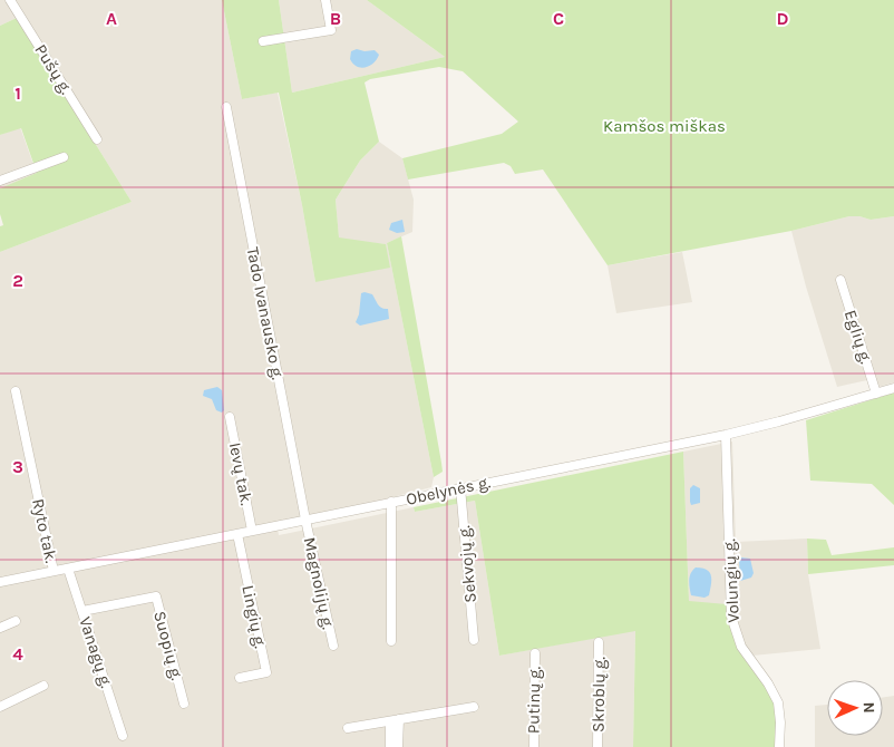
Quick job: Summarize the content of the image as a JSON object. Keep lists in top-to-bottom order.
{
  "streets": {
    "street": [
      "Pušų g.",
      "Tado Ivanausko g.",
      "Eglių g.",
      "Ievų tak.",
      "Obelynės g.",
      "Ryto tak.",
      "Sekvojų g.",
      "Volungių g.",
      "Magnolijų g.",
      "Lingių g.",
      "Suopių g.",
      "Vanagų g.",
      "Skroblų g.",
      "Putinų g."
    ]
  },
  "crossings": [
    ["Tado Ivanausko g.", "Obelynės g."],
    ["Tado Ivanausko g.", "Magnolijų g."],
    ["Eglių g.", "Obelynės g."],
    ["Ievų tak.", "Obelynės g."],
    ["Obelynės g.", "Ryto tak."],
    ["Obelynės g.", "Sekvojų g."],
    ["Obelynės g.", "Volungių g."],
    ["Obelynės g.", "Magnolijų g."],
    ["Obelynės g.", "Lingių g."],
    ["Obelynės g.", "Vanagų g."],
    ["Suopių g.", "Vanagų g."]
  ],
  "parks": ["Kamšos miškas"],
  "north": "right",
  "grid": {
    "columns": [
      "A",
      "B",
      "C",
      "D"
    ],
    "rows": [
      "1",
      "2",
      "3",
      "4"
    ]
  }
}
